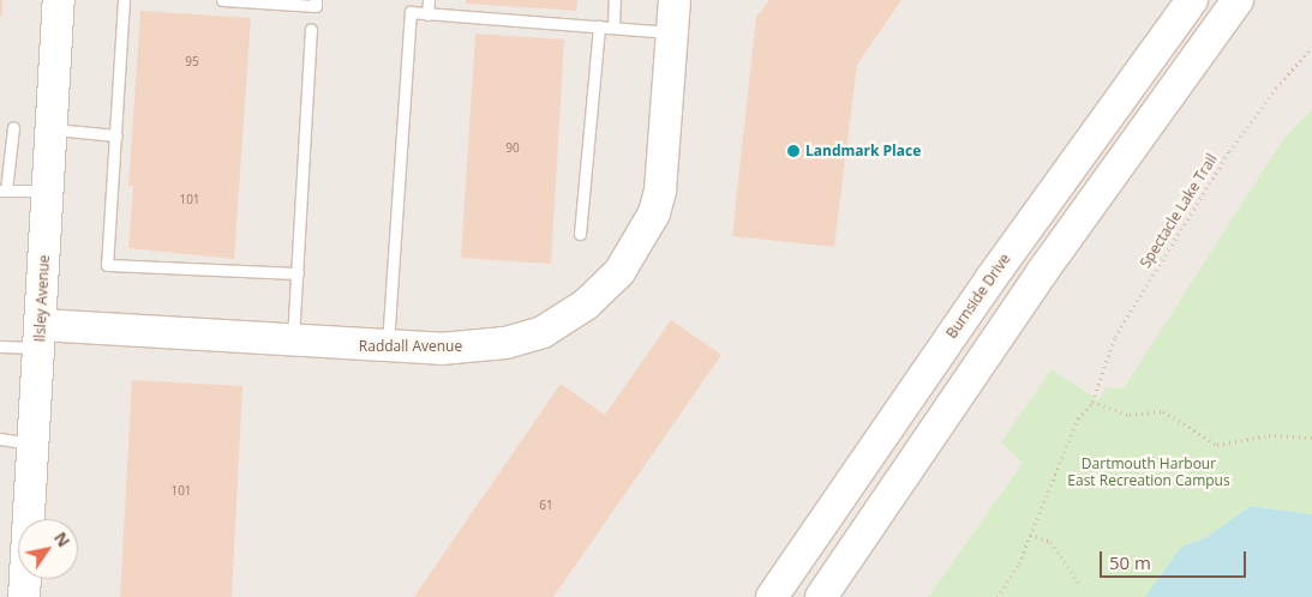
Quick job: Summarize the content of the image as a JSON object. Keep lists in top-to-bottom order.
{
  "streets": {
    "street": ["Burnside Drive", "Ilsley Avenue", "Raddall Avenue"],
    "path": ["Spectacle Lake Trail"]
  },
  "crossings": [
    ["Ilsley Avenue", "Raddall Avenue"]
  ],
  "parks": ["Dartmouth Harbour East Recreation Campus"],
  "places": ["Landmark Place"],
  "house_numbers": [
    "95",
    "90",
    "101",
    "101",
    "61"
  ],
  "scale_bar": "50 m",
  "north": "top right"
}
